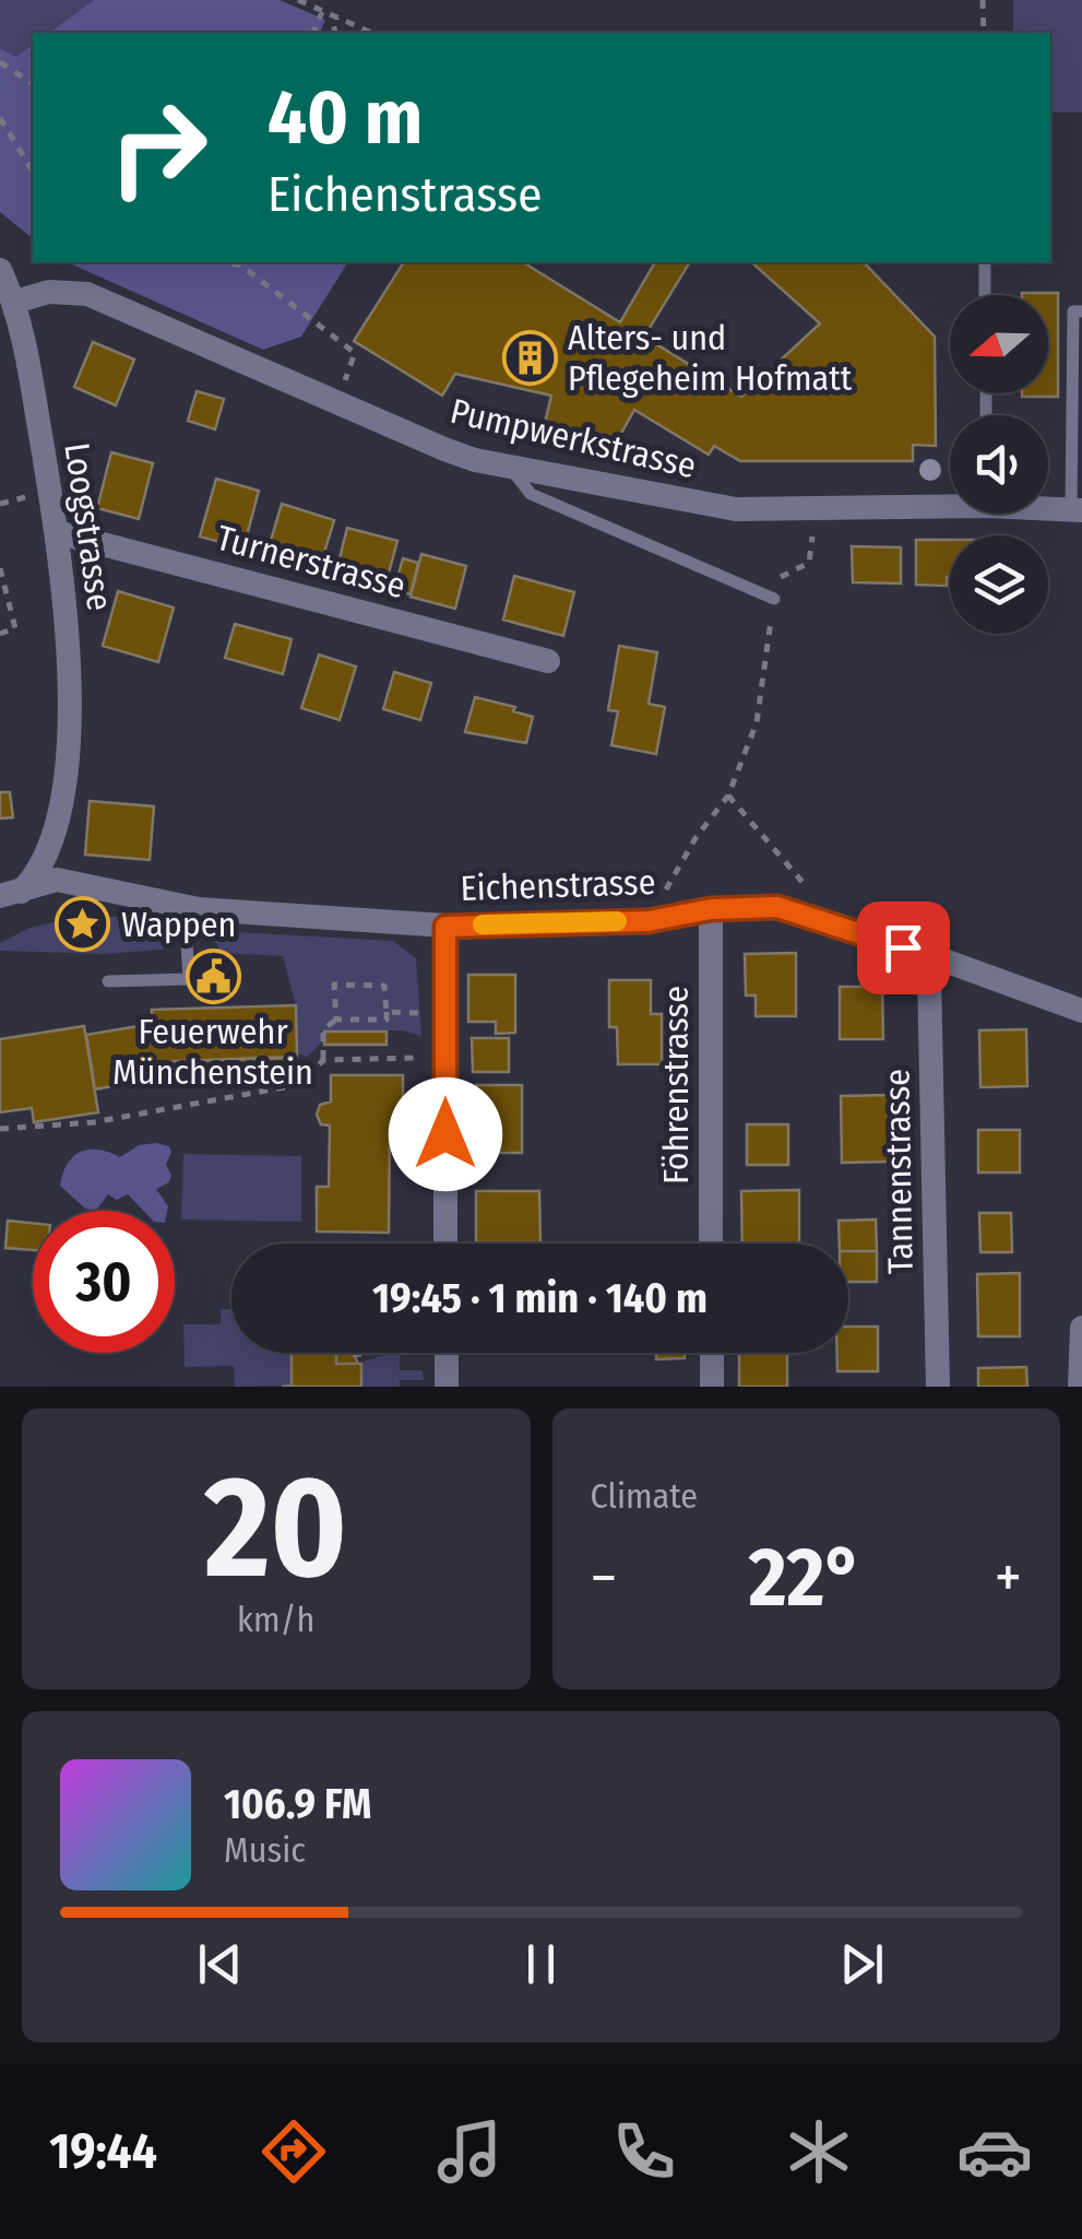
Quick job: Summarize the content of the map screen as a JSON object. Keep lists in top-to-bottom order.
{
  "streets": {
    "street": [
      "Pumpwerkstrasse",
      "Loogstrasse",
      "Turnerstrasse",
      "Eichenstrasse",
      "Föhrenstrasse",
      "Tannenstrasse"
    ]
  },
  "crossings": [
    ["Pumpwerkstrasse", "Loogstrasse"],
    ["Loogstrasse", "Turnerstrasse"],
    ["Loogstrasse", "Eichenstrasse"],
    ["Eichenstrasse", "Föhrenstrasse"],
    ["Eichenstrasse", "Tannenstrasse"]
  ],
  "places": {
    "building": ["Alters- und Pflegeheim Hofmatt"],
    "place": ["Wappen"],
    "public building": ["Feuerwehr Münchenstein"]
  },
  "north": "left",
  "page": {
    "turn": ["40 m", "Eichenstrasse"],
    "limit": "30",
    "trip": "19:45 · 1 min · 140 m",
    "tile": [
      ["20", "km/h"],
      "Climate"
    ],
    "heat": ["−", "22°", "+"],
    "song": ["106.9 FM", "Music"],
    "tabs": "19:44"
  }
}
